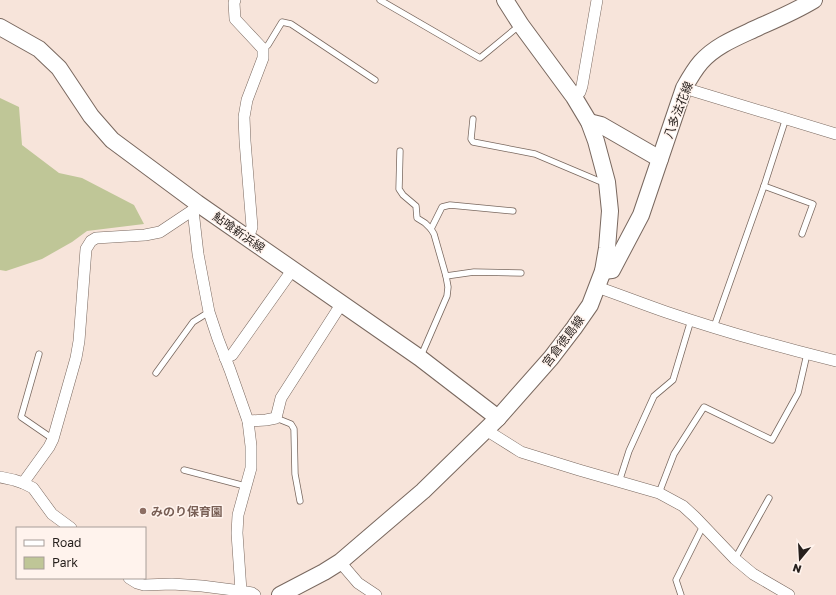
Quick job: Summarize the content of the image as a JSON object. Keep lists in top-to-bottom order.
{
  "streets": {
    "main road": ["八多法花線", "鮎喰新浜線", "宮倉徳島線"]
  },
  "crossings": [
    ["八多法花線", "宮倉徳島線"],
    ["鮎喰新浜線", "宮倉徳島線"]
  ],
  "places": ["みのり保育園"],
  "legend": ["Road", "Park"],
  "north": "bottom"
}
